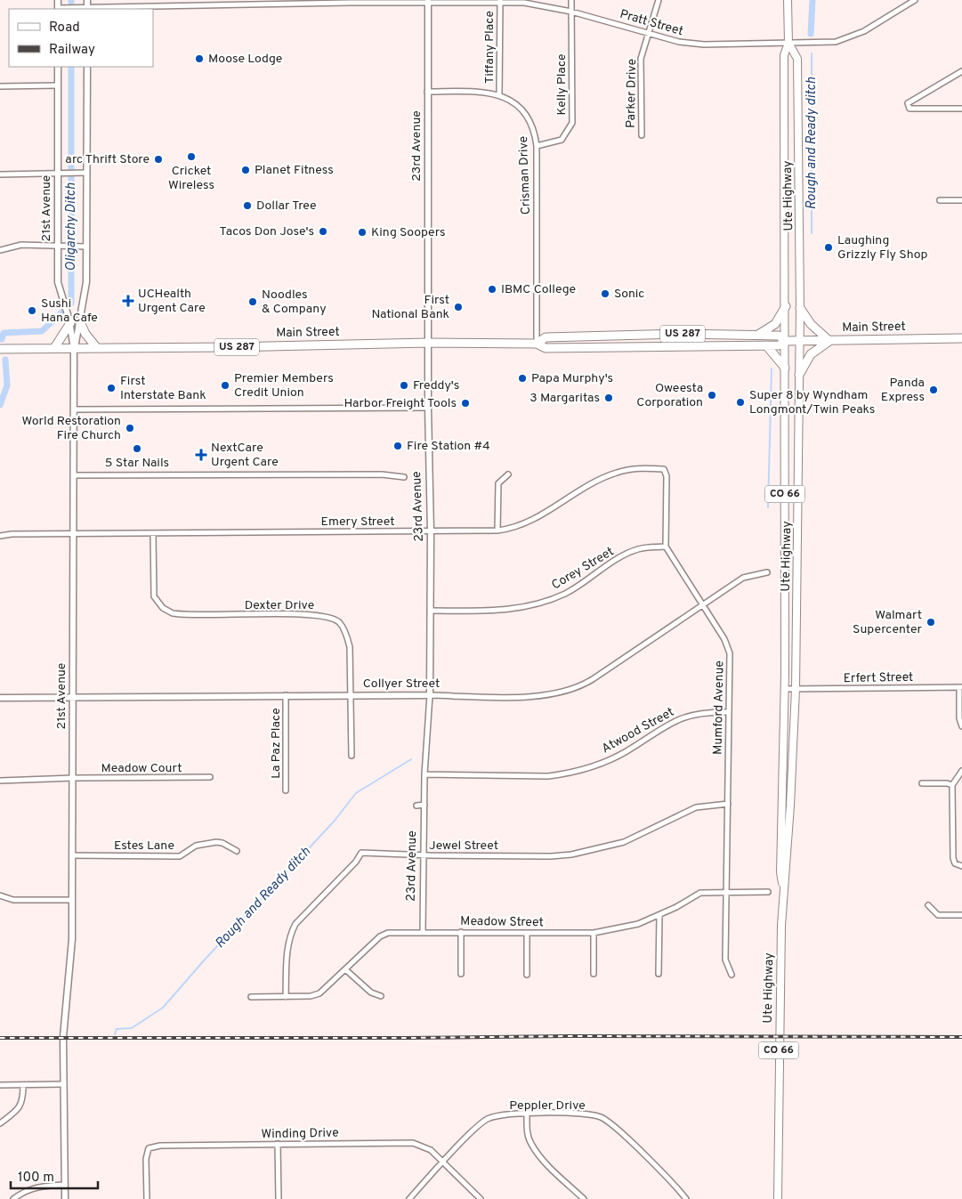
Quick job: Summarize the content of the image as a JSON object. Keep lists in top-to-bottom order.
{
  "streets": {
    "highway": ["Main Street", "US 287"],
    "main road": ["Ute Highway", "CO 66"],
    "street": [
      "Pratt Street",
      "Tiffany Place",
      "Kelly Place",
      "Parker Drive",
      "23rd Avenue",
      "Crisman Drive",
      "21st Avenue",
      "Emery Street",
      "Corey Street",
      "Dexter Drive",
      "Erfert Street",
      "Collyer Street",
      "Mumford Avenue",
      "Atwood Street",
      "La Paz Place",
      "Meadow Court",
      "Estes Lane",
      "Jewel Street",
      "Meadow Street",
      "Peppler Drive",
      "Winding Drive"
    ]
  },
  "crossings": [
    ["Pratt Street", "Tiffany Place"],
    ["Pratt Street", "Kelly Place"],
    ["Pratt Street", "Parker Drive"],
    ["Pratt Street", "23rd Avenue"],
    ["Pratt Street", "Ute Highway"],
    ["Tiffany Place", "Crisman Drive"],
    ["Kelly Place", "Crisman Drive"],
    ["23rd Avenue", "Crisman Drive"],
    ["23rd Avenue", "Main Street"],
    ["23rd Avenue", "Emery Street"],
    ["23rd Avenue", "Corey Street"],
    ["23rd Avenue", "Collyer Street"],
    ["23rd Avenue", "Atwood Street"],
    ["23rd Avenue", "Jewel Street"],
    ["23rd Avenue", "Meadow Street"],
    ["Crisman Drive", "Main Street"],
    ["Ute Highway", "Main Street"],
    ["Ute Highway", "Erfert Street"],
    ["21st Avenue", "Main Street"],
    ["21st Avenue", "Emery Street"],
    ["21st Avenue", "Collyer Street"],
    ["21st Avenue", "Meadow Court"],
    ["21st Avenue", "Estes Lane"],
    ["Emery Street", "Corey Street"],
    ["Emery Street", "Dexter Drive"],
    ["Emery Street", "Mumford Avenue"],
    ["Corey Street", "Mumford Avenue"],
    ["Dexter Drive", "Collyer Street"],
    ["Collyer Street", "Mumford Avenue"],
    ["Collyer Street", "La Paz Place"],
    ["Mumford Avenue", "Atwood Street"],
    ["Mumford Avenue", "Jewel Street"],
    ["Mumford Avenue", "Meadow Street"],
    ["Jewel Street", "Meadow Street"],
    ["Peppler Drive", "Winding Drive"]
  ],
  "water": ["Rough and Ready ditch", "Oligarchy Ditch"],
  "places": {
    "other": [
      "Moose Lodge",
      "Cricket Wireless",
      "arc Thrift Store",
      "Planet Fitness",
      "Dollar Tree",
      "Tacos Don Jose's",
      "King Soopers",
      "Laughing Grizzly Fly Shop",
      "IBMC College",
      "Sonic",
      "Noodles & Company",
      "First National Bank",
      "Sushi Hana Cafe",
      "Papa Murphy's",
      "Premier Members Credit Union",
      "Freddy's",
      "First Interstate Bank",
      "Panda Express",
      "Oweesta Corporation",
      "3 Margaritas",
      "Super 8 by Wyndham Longmont/Twin Peaks",
      "Harbor Freight Tools",
      "World Restoration Fire Church",
      "Fire Station #4",
      "5 Star Nails",
      "Walmart Supercenter"
    ],
    "health": ["UCHealth Urgent Care", "NextCare Urgent Care"]
  },
  "legend": ["Road", "Railway"],
  "scale_bar": "100 m"
}
